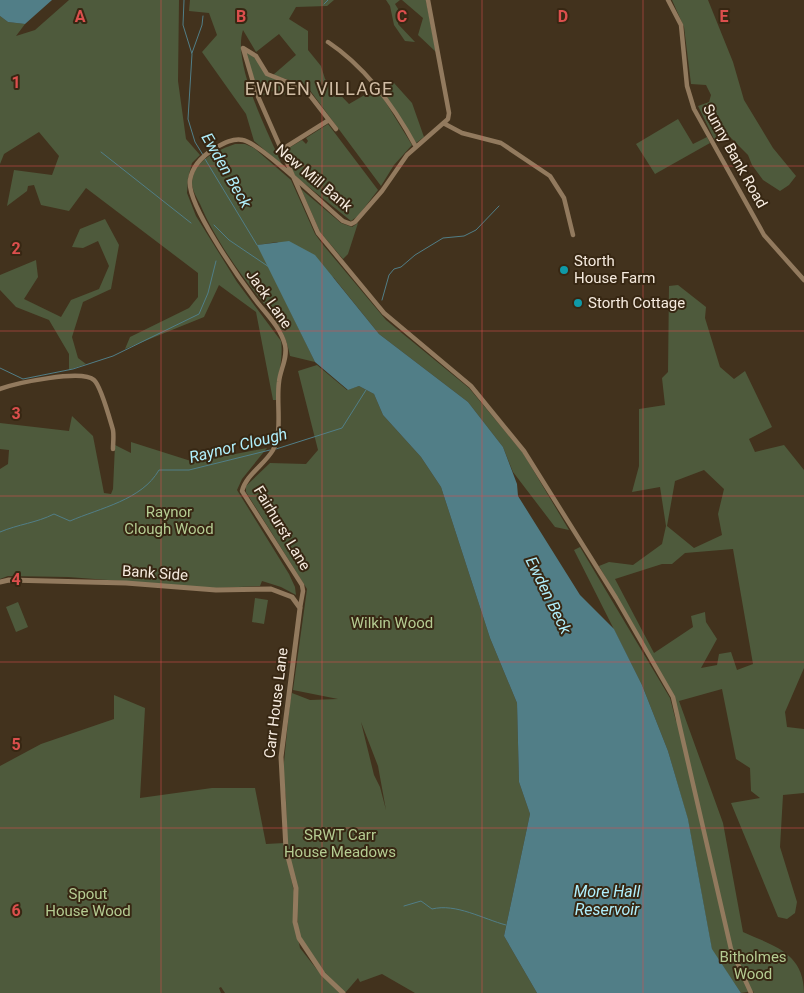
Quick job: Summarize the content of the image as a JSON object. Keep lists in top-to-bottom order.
{
  "streets": {
    "street": [
      "Sunny Bank Road",
      "New Mill Bank",
      "Jack Lane",
      "Fairhurst Lane",
      "Bank Side",
      "Carr House Lane"
    ]
  },
  "crossings": [
    ["New Mill Bank", "Jack Lane"],
    ["Jack Lane", "Fairhurst Lane"],
    ["Fairhurst Lane", "Bank Side"],
    ["Fairhurst Lane", "Carr House Lane"],
    ["Bank Side", "Carr House Lane"]
  ],
  "districts": ["EWDEN VILLAGE"],
  "water": ["Ewden Beck", "Raynor Clough", "More Hall Reservoir"],
  "parks": [
    "Raynor Clough Wood",
    "Wilkin Wood",
    "SRWT Carr House Meadows",
    "Spout House Wood",
    "Bitholmes Wood"
  ],
  "places": ["Storth House Farm", "Storth Cottage"],
  "grid": {
    "columns": [
      "A",
      "B",
      "C",
      "D",
      "E"
    ],
    "rows": [
      "1",
      "2",
      "3",
      "4",
      "5",
      "6"
    ]
  }
}
